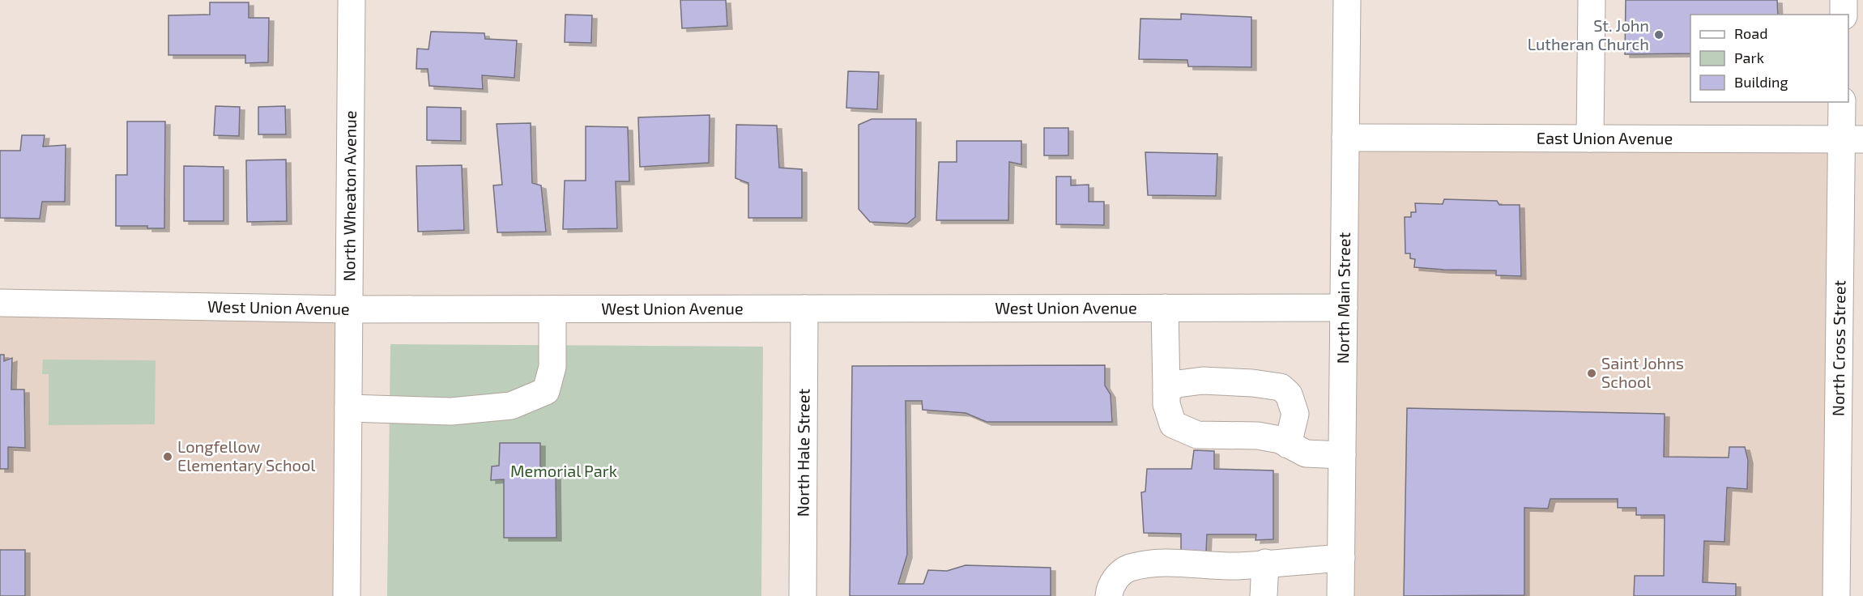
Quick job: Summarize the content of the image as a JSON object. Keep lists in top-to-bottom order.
{
  "streets": {
    "street": [
      "East Union Avenue",
      "North Wheaton Avenue",
      "North Main Street",
      "West Union Avenue",
      "North Cross Street",
      "North Hale Street"
    ]
  },
  "crossings": [
    ["East Union Avenue", "North Main Street"],
    ["East Union Avenue", "North Cross Street"],
    ["North Wheaton Avenue", "West Union Avenue"],
    ["North Main Street", "West Union Avenue"],
    ["West Union Avenue", "North Hale Street"]
  ],
  "parks": ["Memorial Park"],
  "places": ["St. John Lutheran Church", "Saint Johns School", "Longfellow Elementary School"],
  "legend": ["Road", "Park", "Building"]
}
